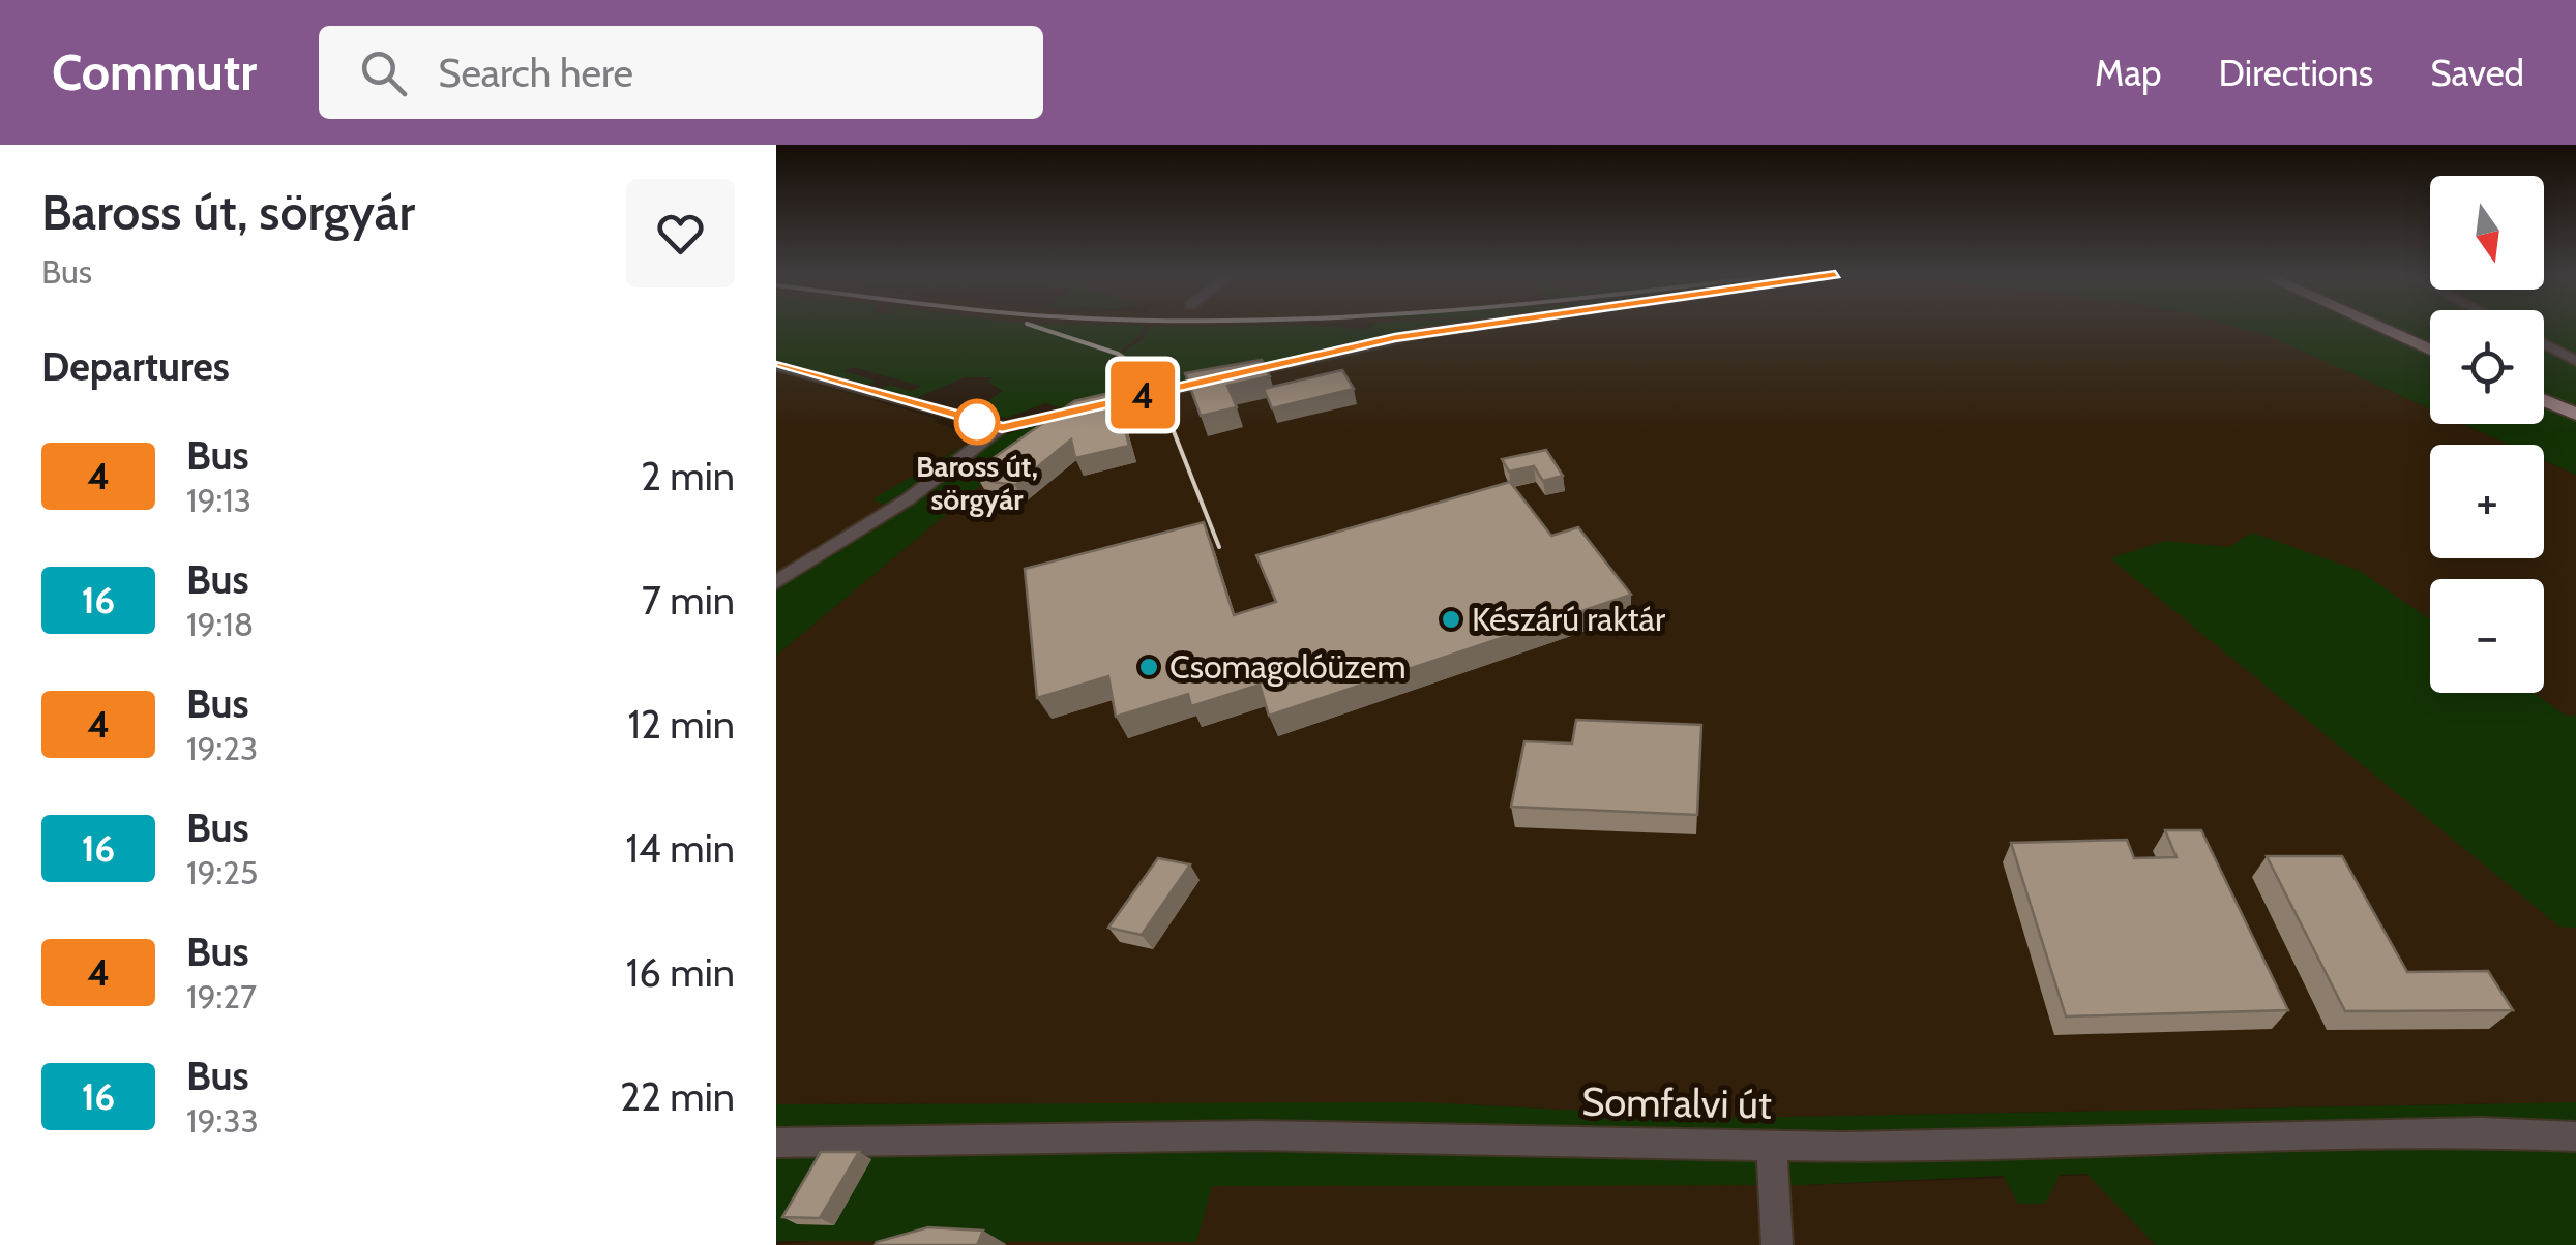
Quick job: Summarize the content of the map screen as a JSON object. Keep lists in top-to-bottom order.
{
  "streets": {
    "street": ["Somfalvi út"]
  },
  "places": ["Baross út, sörgyár", "Készárú raktár", "Csomagolóüzem"],
  "lines": ["bus line 4"],
  "north": "bottom",
  "page": {
    "header": "Commutr",
    "search": "Search here",
    "nav": ["Map", "Directions", "Saved"],
    "heading": [
      ["Baross út, sörgyár", "Bus"],
      "Departures"
    ],
    "on_map": "4",
    "map_buttons": ["+", "−"],
    "list": [
      {
        "mark": "4",
        "name": "Bus",
        "note": "19:13",
        "value": "2 min"
      },
      {
        "mark": "16",
        "name": "Bus",
        "note": "19:18",
        "value": "7 min"
      },
      {
        "mark": "4",
        "name": "Bus",
        "note": "19:23",
        "value": "12 min"
      },
      {
        "mark": "16",
        "name": "Bus",
        "note": "19:25",
        "value": "14 min"
      },
      {
        "mark": "4",
        "name": "Bus",
        "note": "19:27",
        "value": "16 min"
      },
      {
        "mark": "16",
        "name": "Bus",
        "note": "19:33",
        "value": "22 min"
      }
    ]
  }
}
